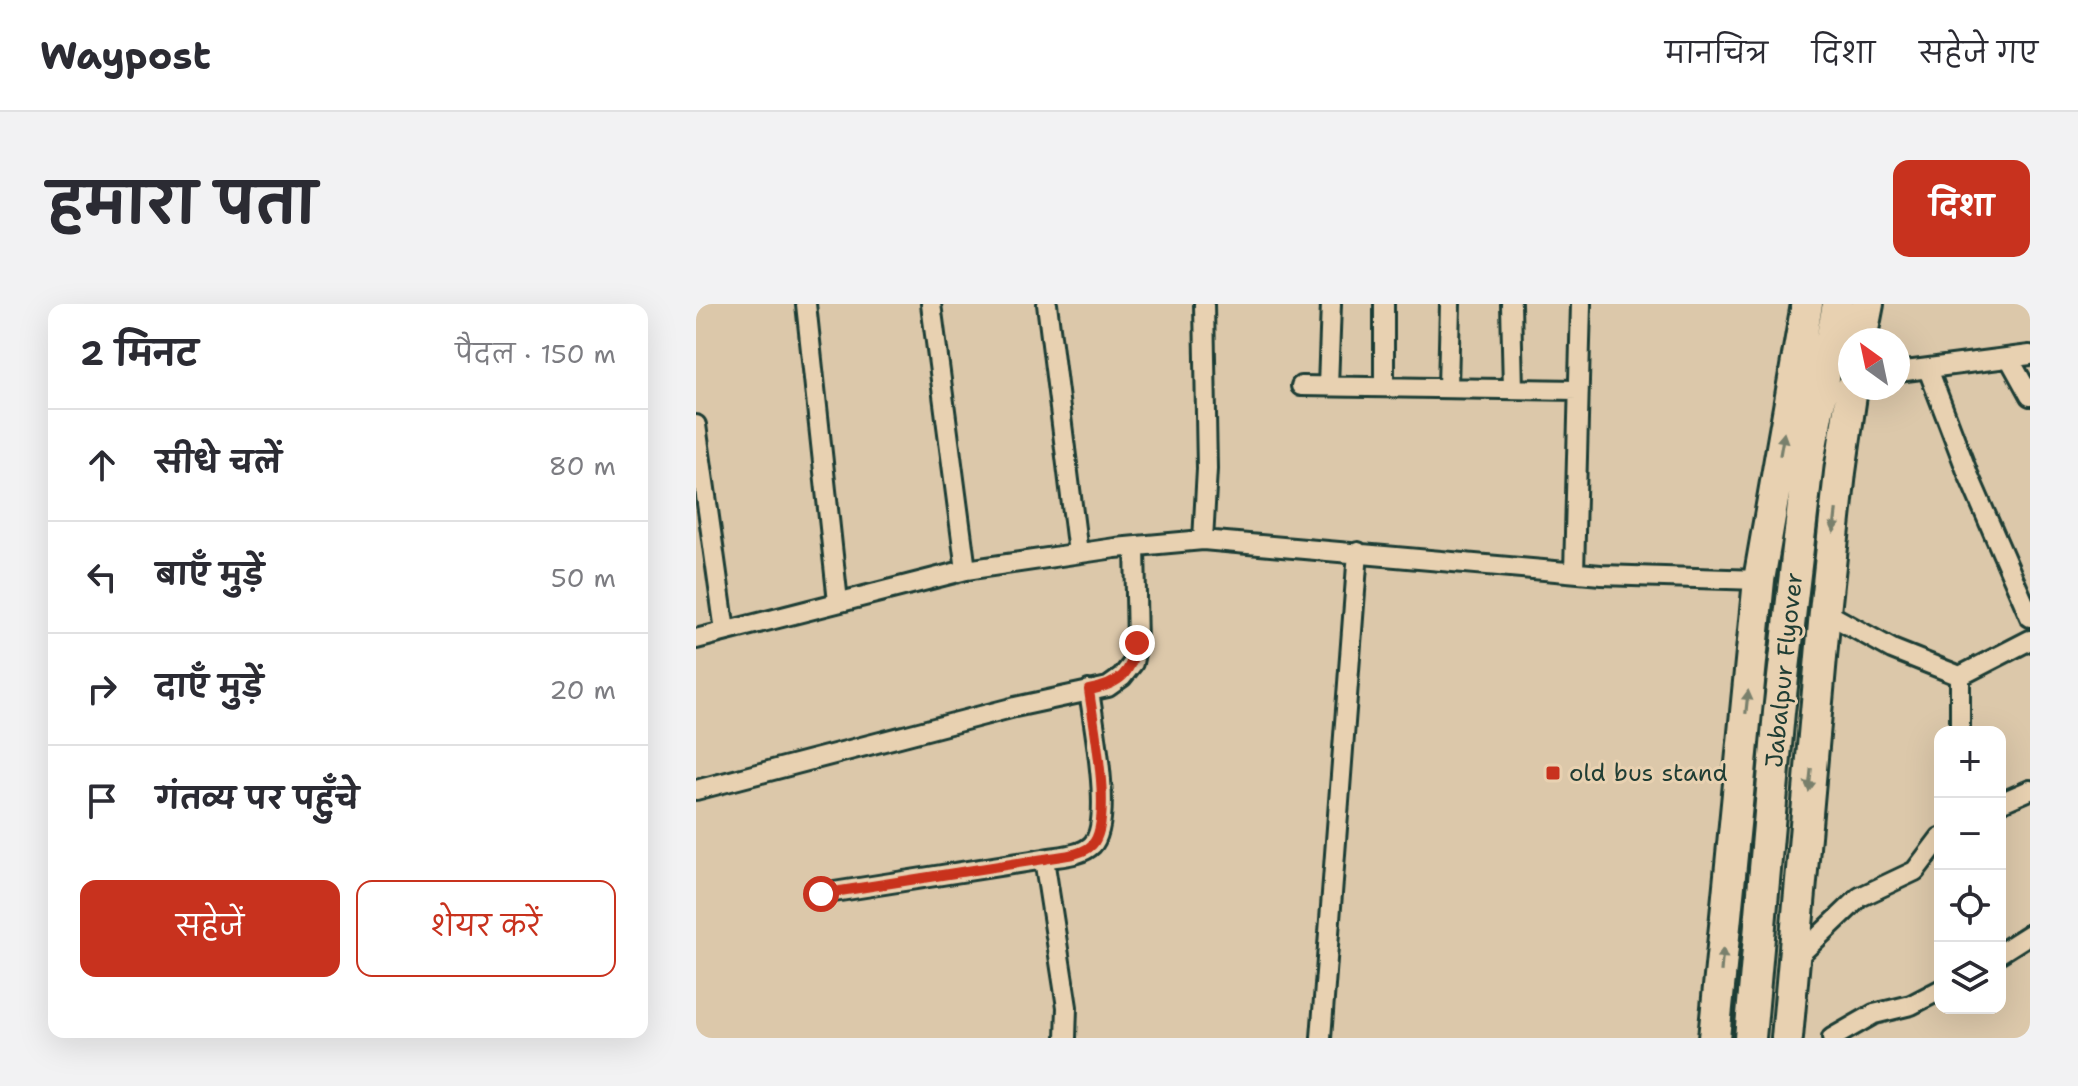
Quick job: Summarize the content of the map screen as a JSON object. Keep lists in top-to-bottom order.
{
  "streets": {
    "main road": ["Jabalpur Flyover"]
  },
  "places": {
    "transit": ["old bus stand"]
  },
  "north": "top left",
  "page": {
    "header": "Waypost",
    "nav": ["मानचित्र", "दिशा", "सहेजे गए"],
    "title": "हमारा पता",
    "buttons": [
      "दिशा",
      ["सहेजें", "शेयर करें"]
    ],
    "heading": ["2 मिनट", "पैदल · 150 m"],
    "list": [
      ["सीधे चलें", "80 m"],
      ["बाएँ मुड़ें", "50 m"],
      ["दाएँ मुड़ें", "20 m"],
      "गंतव्य पर पहुँचे"
    ],
    "map_buttons": ["+", "−"]
  }
}
